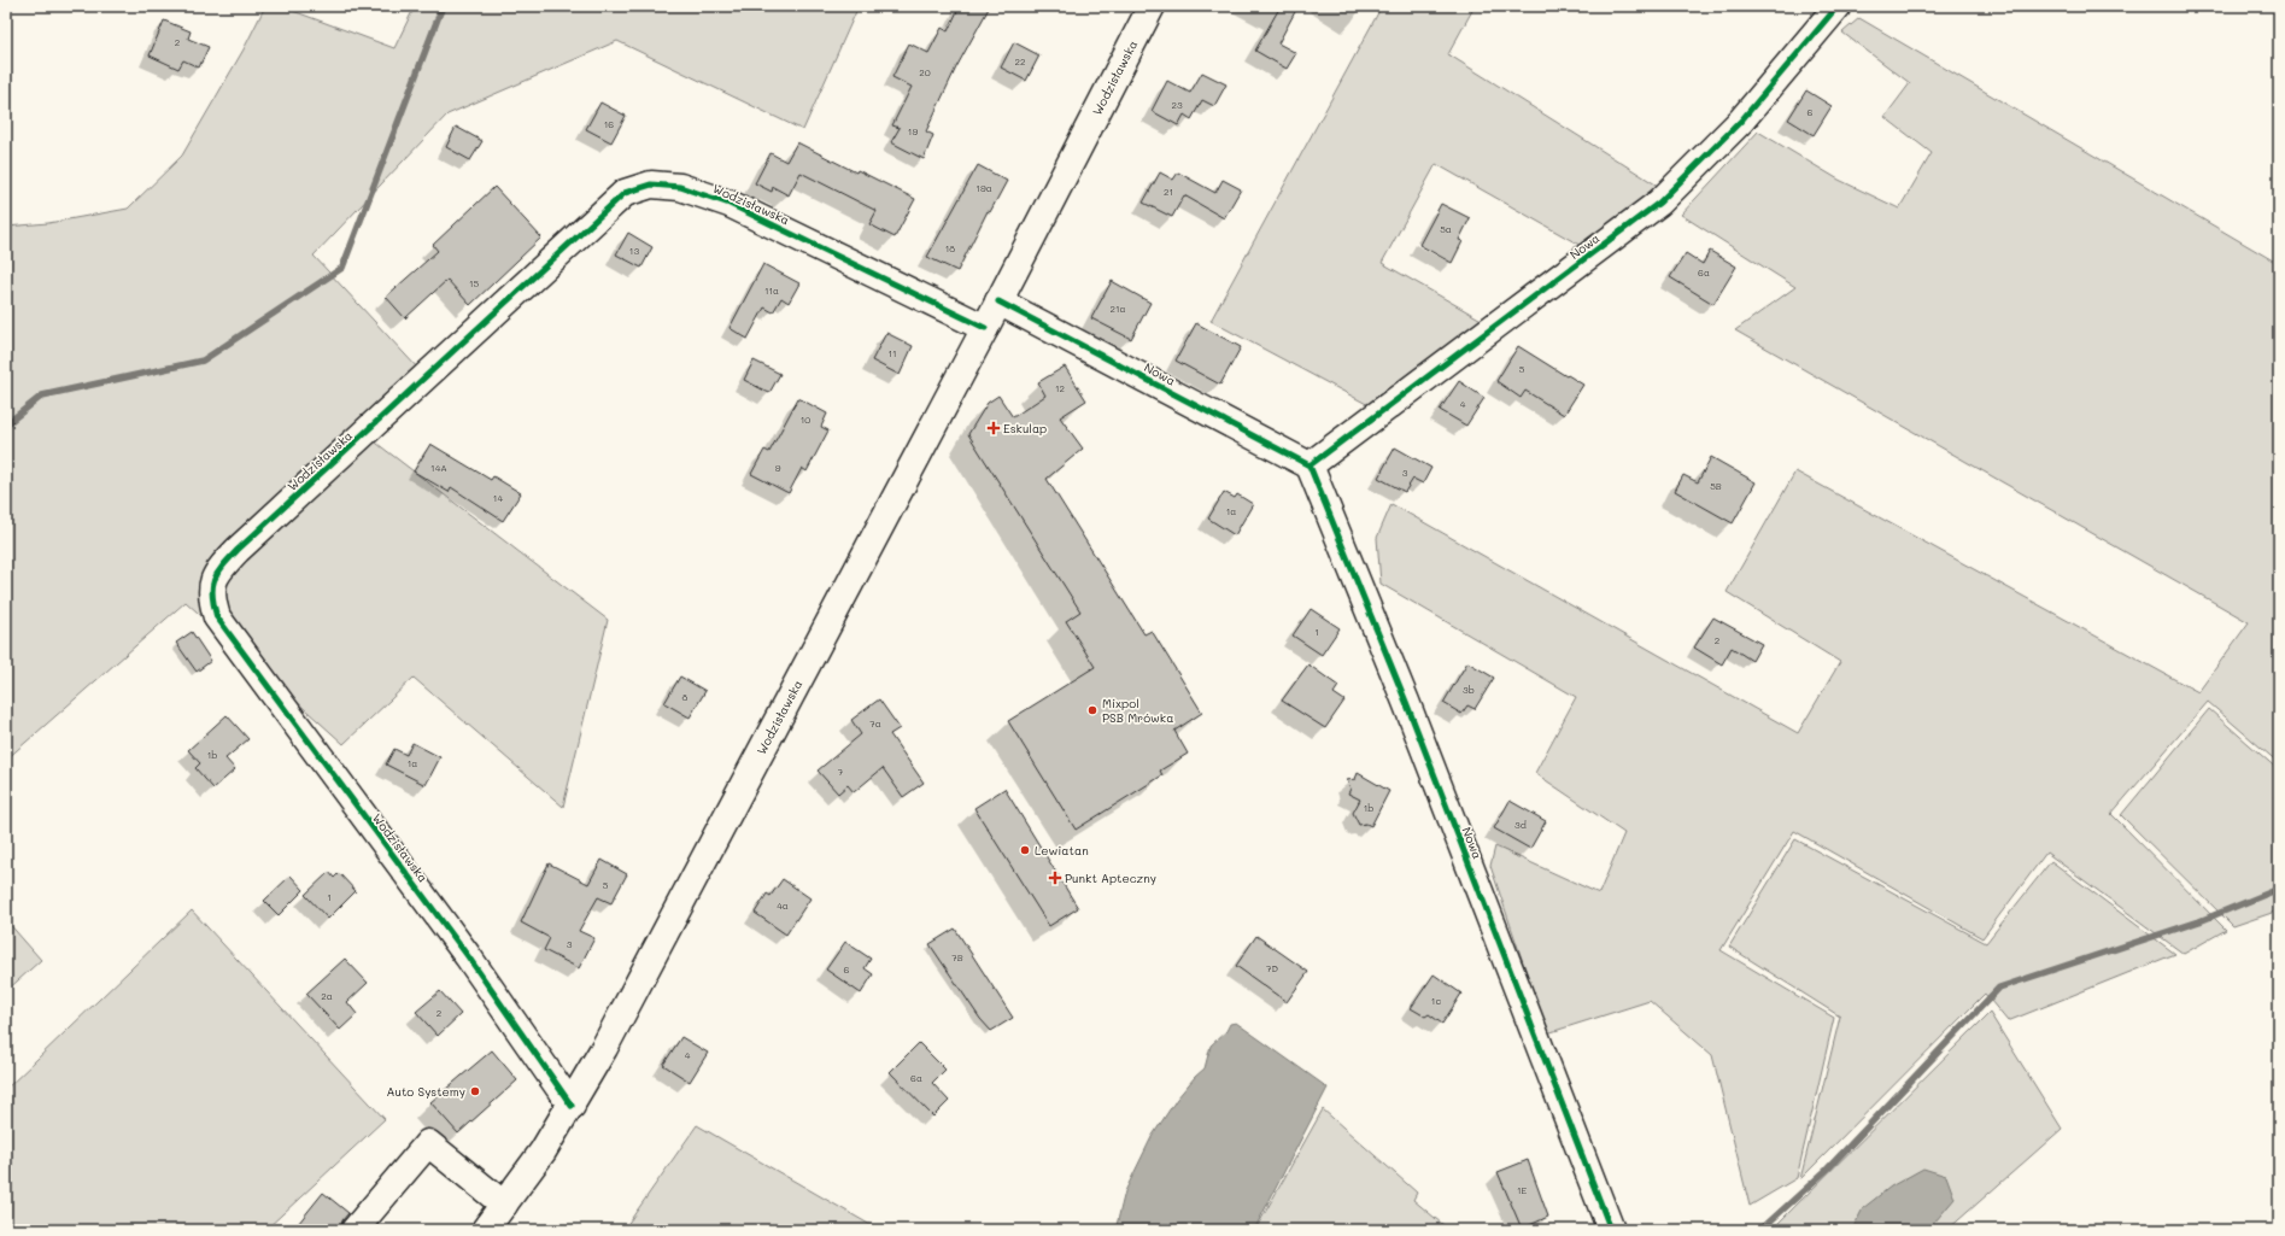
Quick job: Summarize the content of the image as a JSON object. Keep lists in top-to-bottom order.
{
  "streets": {
    "street": ["Wodzisławska", "Nowa"]
  },
  "crossings": [
    ["Wodzisławska", "Nowa"]
  ],
  "places": {
    "health": ["Eskulap", "Punkt Apteczny"],
    "other": ["Mixpol PSB Mrówka", "Lewiatan", "Auto Systemy"]
  },
  "house_numbers": [
    "2",
    "22",
    "20",
    "23",
    "6",
    "16",
    "19",
    "19a",
    "21",
    "5a",
    "18",
    "13",
    "6a",
    "15",
    "11a",
    "21a",
    "11",
    "5",
    "12",
    "4",
    "10",
    "14A",
    "9",
    "3",
    "5B",
    "14",
    "1a",
    "1",
    "2",
    "3b",
    "8",
    "7a",
    "1b",
    "1a",
    "7",
    "1b",
    "3d",
    "5",
    "1",
    "4a",
    "3",
    "7B",
    "7D",
    "6",
    "2a",
    "1c",
    "2",
    "4",
    "6a",
    "1E"
  ]
}
